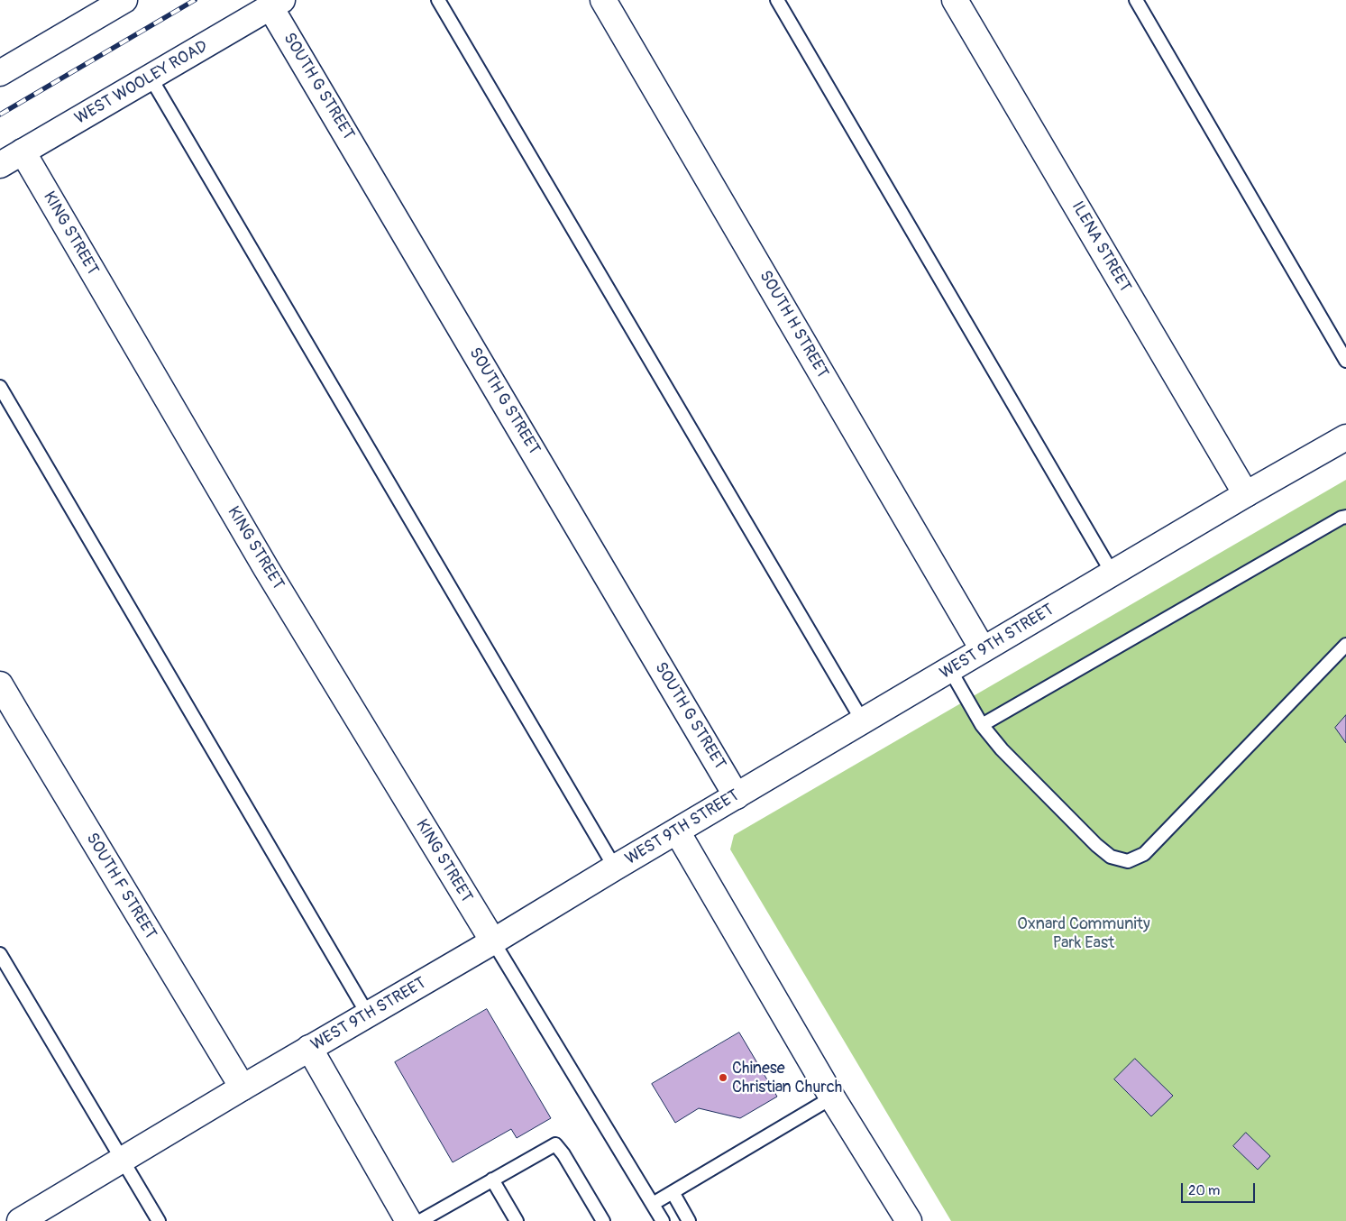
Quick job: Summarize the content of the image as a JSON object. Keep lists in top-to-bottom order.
{
  "streets": {
    "street": [
      "WEST WOOLEY ROAD",
      "SOUTH G STREET",
      "KING STREET",
      "ILENA STREET",
      "SOUTH H STREET",
      "WEST 9TH STREET",
      "SOUTH F STREET"
    ]
  },
  "crossings": [
    ["WEST WOOLEY ROAD", "SOUTH G STREET"],
    ["WEST WOOLEY ROAD", "KING STREET"],
    ["SOUTH G STREET", "WEST 9TH STREET"],
    ["KING STREET", "WEST 9TH STREET"],
    ["ILENA STREET", "WEST 9TH STREET"],
    ["SOUTH H STREET", "WEST 9TH STREET"],
    ["WEST 9TH STREET", "SOUTH F STREET"]
  ],
  "parks": ["Oxnard Community Park East"],
  "places": ["Chinese Christian Church"],
  "scale_bar": "20 m"
}
